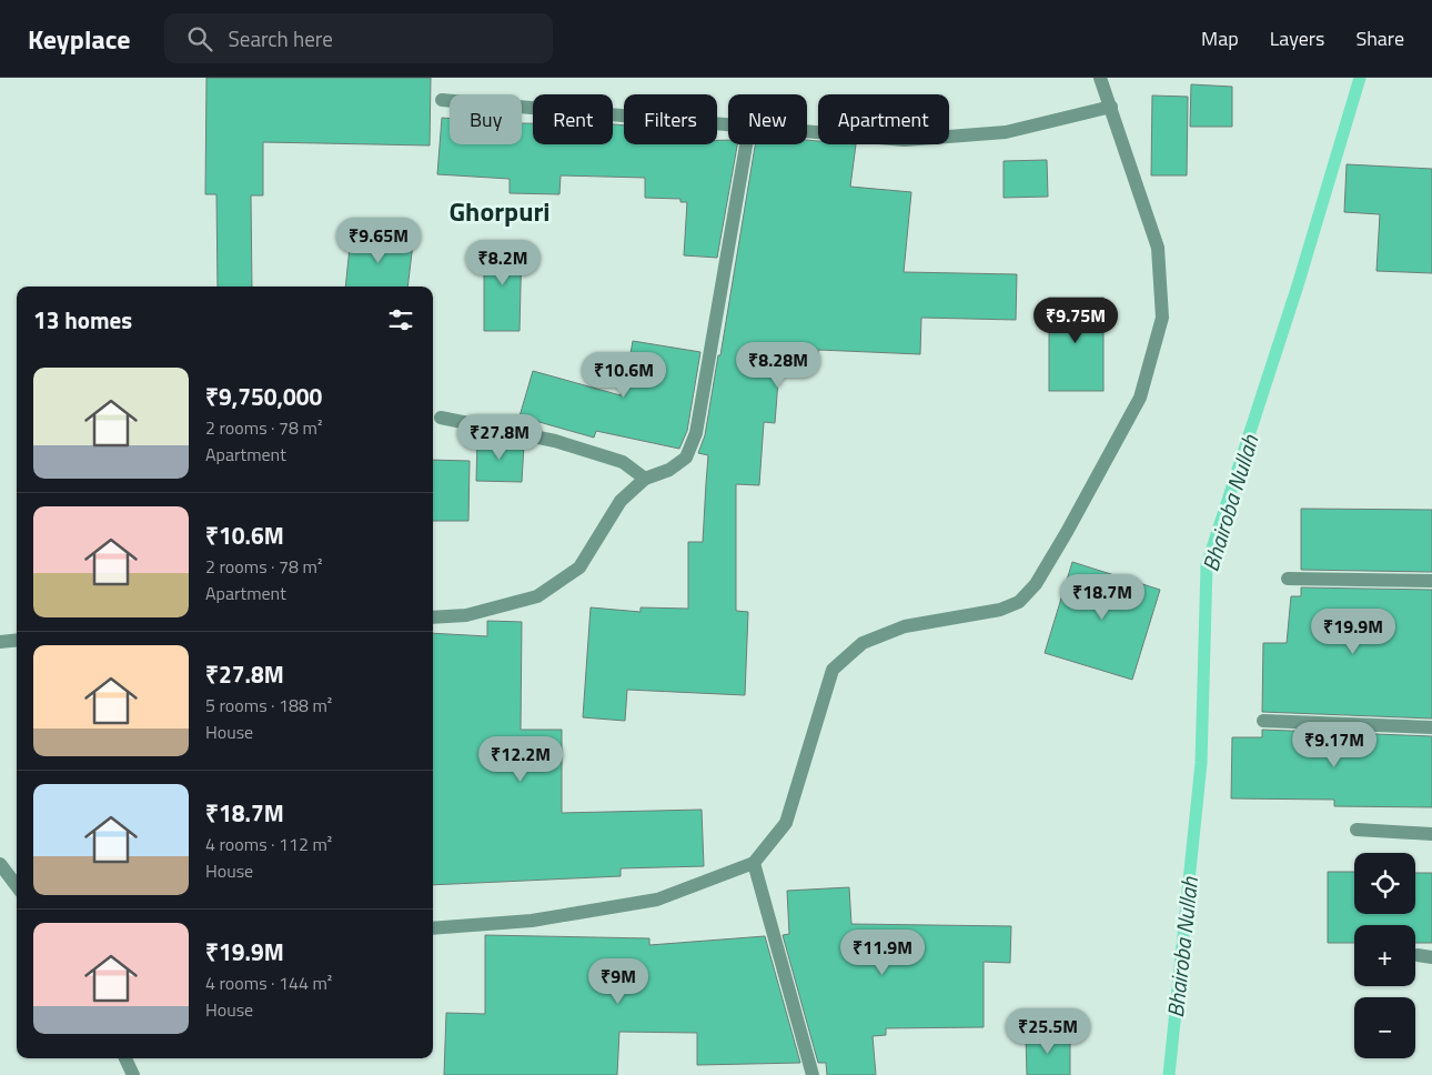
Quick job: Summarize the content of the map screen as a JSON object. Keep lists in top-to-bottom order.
{
  "districts": ["Ghorpuri"],
  "water": ["Bhairoba Nullah"],
  "page": {
    "header": "Keyplace",
    "search": "Search here",
    "nav": ["Map", "Layers", "Share"],
    "chip": [
      "Buy",
      "Rent",
      "Filters",
      "New",
      "Apartment"
    ],
    "price": [
      "₹9.65M",
      "₹8.2M",
      "₹9.75M",
      "₹8.28M",
      "₹10.6M",
      "₹27.8M",
      "₹18.7M",
      "₹19.9M",
      "₹9.17M",
      "₹12.2M",
      "₹11.9M",
      "₹9M",
      "₹25.5M"
    ],
    "heading": "13 homes",
    "list": [
      {
        "name": "₹9,750,000",
        "note": "2 rooms · 78 m² · Apartment"
      },
      {
        "name": "₹10.6M",
        "note": "2 rooms · 78 m² · Apartment"
      },
      {
        "name": "₹27.8M",
        "note": "5 rooms · 188 m² · House"
      },
      {
        "name": "₹18.7M",
        "note": "4 rooms · 112 m² · House"
      },
      {
        "name": "₹19.9M",
        "note": "4 rooms · 144 m² · House"
      }
    ],
    "map_buttons": ["+", "−"]
  }
}
